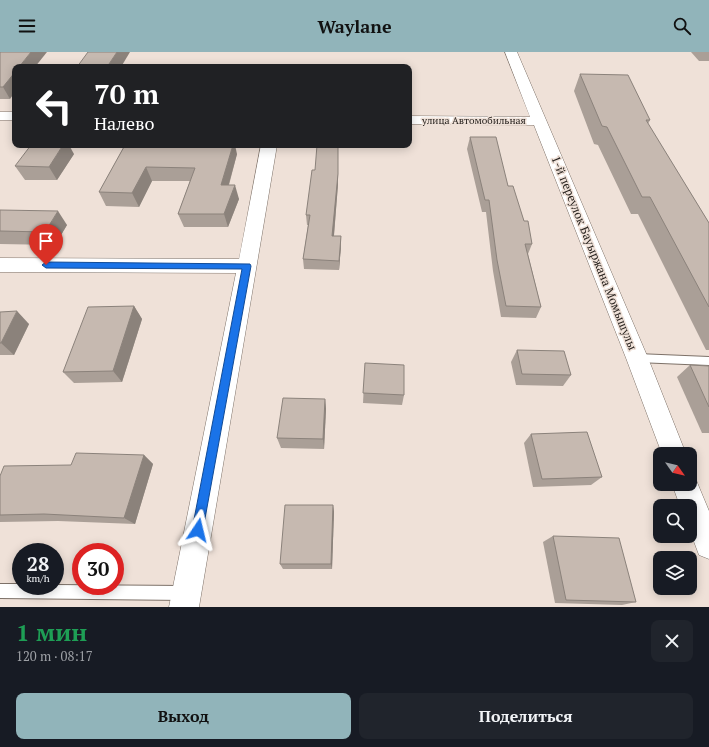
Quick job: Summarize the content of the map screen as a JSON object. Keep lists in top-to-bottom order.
{
  "streets": {
    "street": ["улица Автомобильная", "1-й переулок Бауыржана Момышулы"]
  },
  "crossings": [
    ["улица Автомобильная", "1-й переулок Бауыржана Момышулы"]
  ],
  "north": "bottom right",
  "page": {
    "header": "Waylane",
    "turn": ["70 m", "Налево"],
    "speed": "28 km/h",
    "limit": "30",
    "heading": ["1 мин", "120 m · 08:17"],
    "buttons": ["Выход", "Поделиться"]
  }
}
